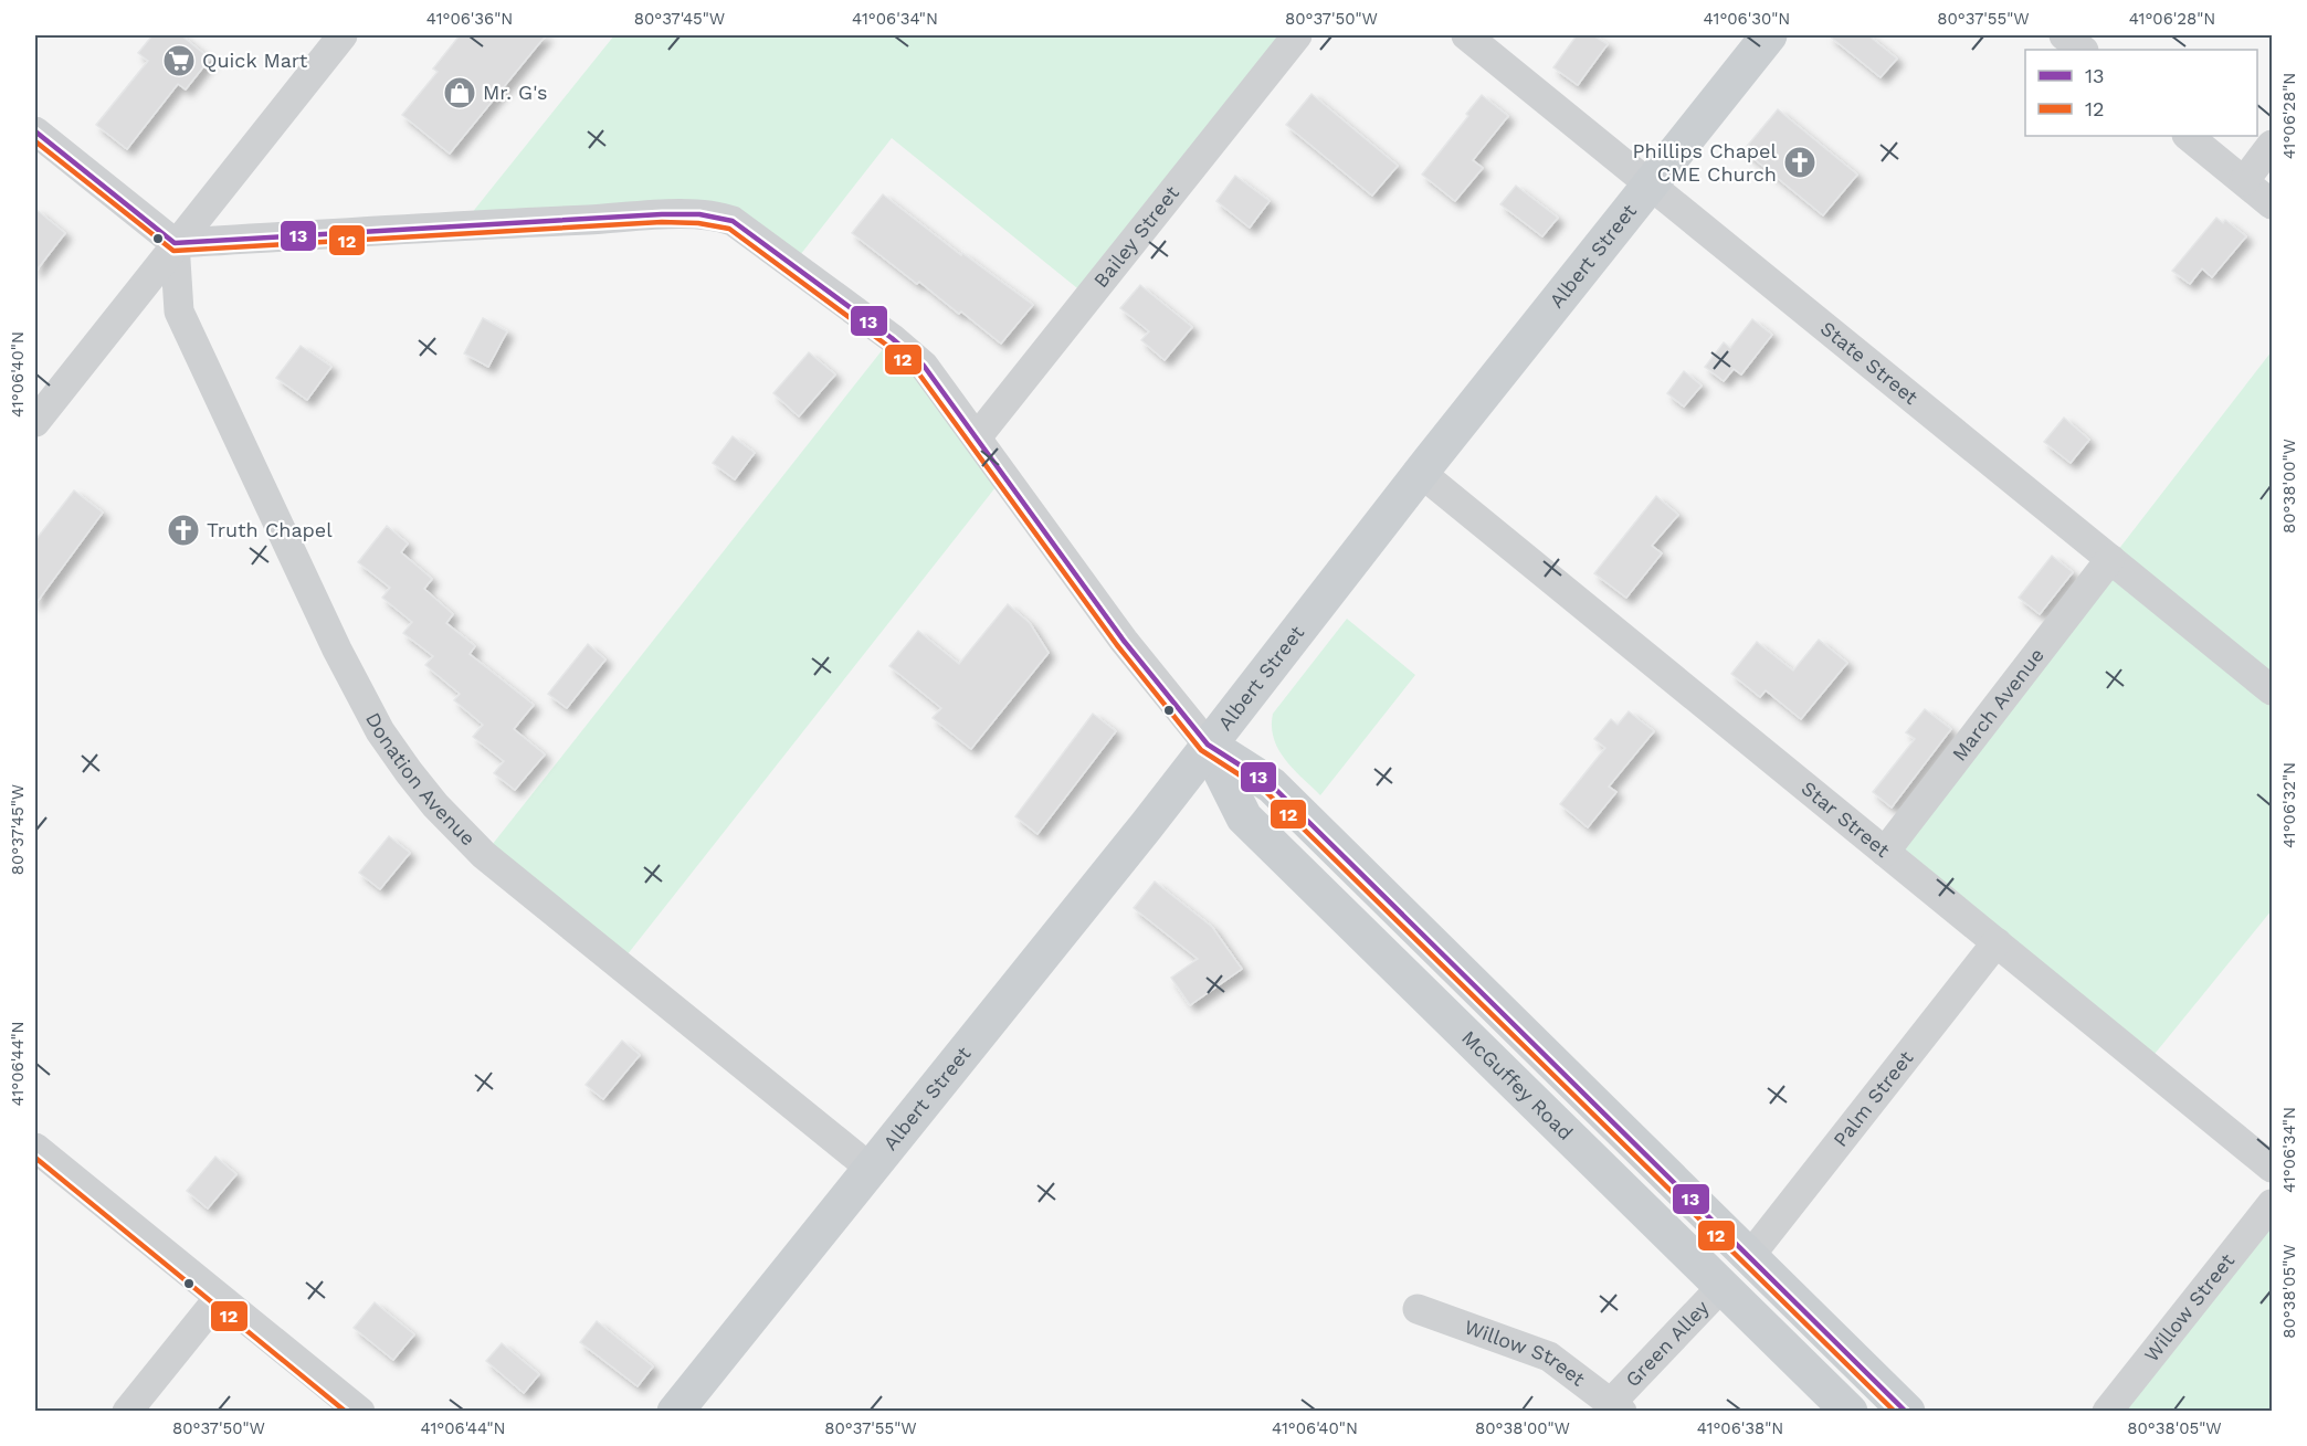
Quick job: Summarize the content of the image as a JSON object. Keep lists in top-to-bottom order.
{
  "streets": {
    "main road": ["Albert Street", "McGuffey Road"],
    "street": [
      "Bailey Street",
      "State Street",
      "March Avenue",
      "Donation Avenue",
      "Star Street",
      "Palm Street",
      "Willow Street",
      "Green Alley"
    ]
  },
  "crossings": [
    ["Bailey Street", "McGuffey Road"],
    ["Albert Street", "State Street"],
    ["Albert Street", "Donation Avenue"],
    ["Albert Street", "Star Street"],
    ["Albert Street", "McGuffey Road"],
    ["State Street", "March Avenue"],
    ["March Avenue", "Star Street"],
    ["Donation Avenue", "McGuffey Road"],
    ["Star Street", "Palm Street"],
    ["McGuffey Road", "Palm Street"],
    ["McGuffey Road", "Green Alley"],
    ["Willow Street", "Green Alley"]
  ],
  "places": {
    "supermarket": ["Quick Mart"],
    "shop": ["Mr. G's"],
    "church": ["Phillips Chapel CME Church", "Truth Chapel"]
  },
  "lines": ["transit line 13", "transit line 12"],
  "legend": ["13", "12"],
  "coordinates": [
    "41°06'36\"N",
    "80°37'45\"W",
    "41°06'34\"N",
    "80°37'50\"W",
    "41°06'30\"N",
    "80°37'55\"W",
    "41°06'28\"N",
    "41°06'40\"N",
    "80°38'00\"W",
    "41°06'32\"N",
    "41°06'44\"N",
    "80°38'05\"W",
    "41°06'38\"N"
  ]
}
